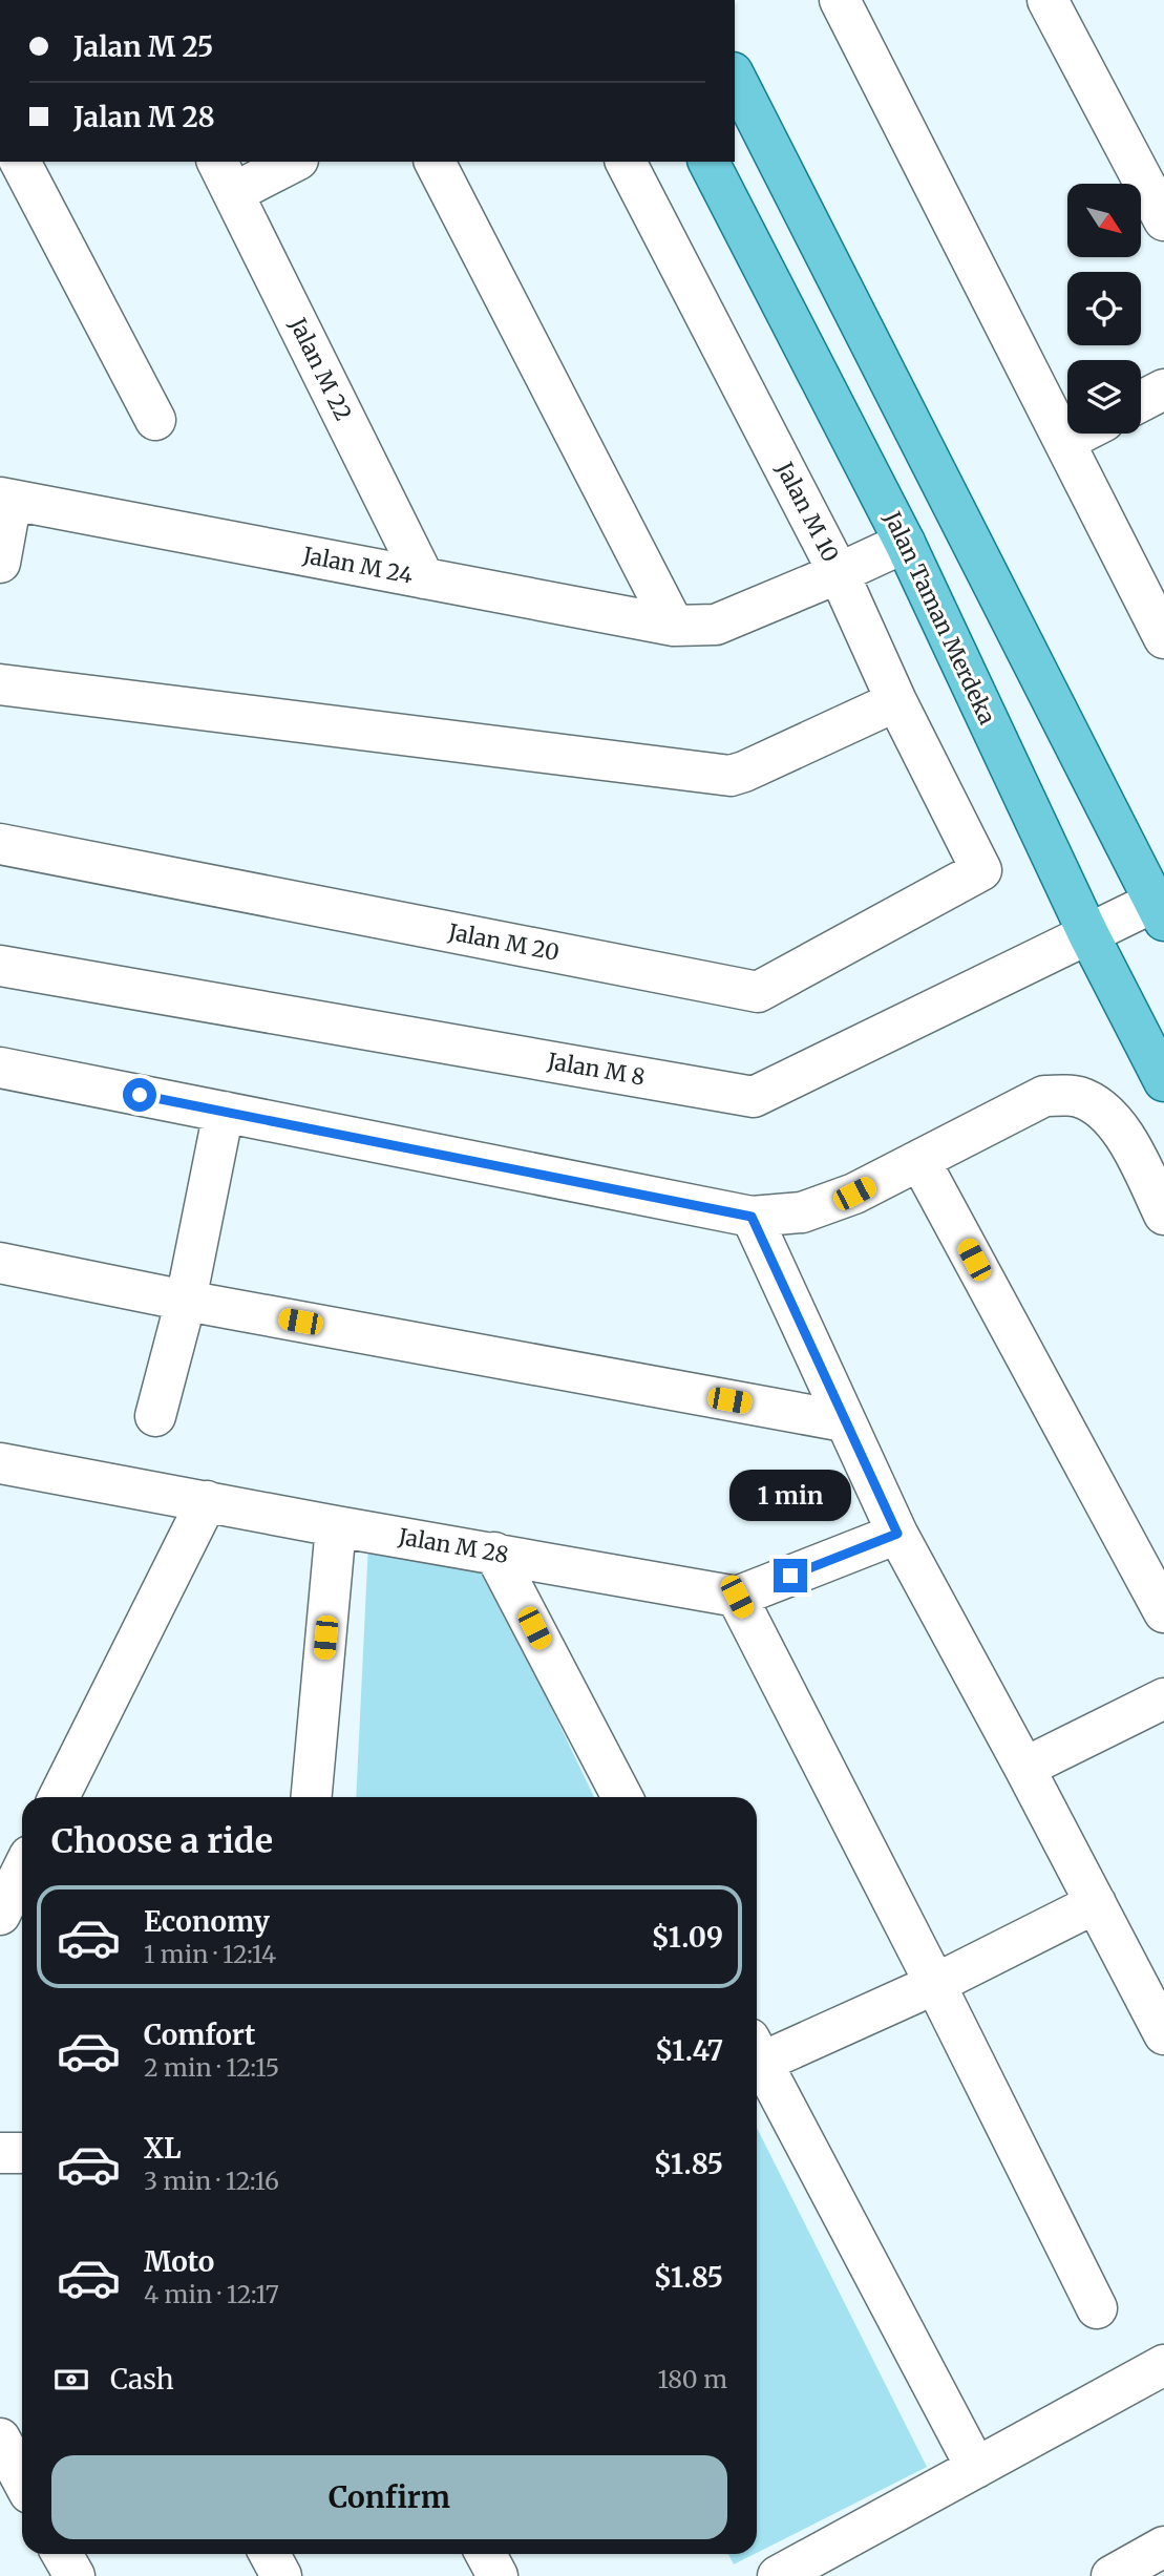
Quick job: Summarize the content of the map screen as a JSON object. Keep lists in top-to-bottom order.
{
  "streets": {
    "main road": ["Jalan Taman Merdeka"],
    "street": [
      "Jalan M 22",
      "Jalan M 10",
      "Jalan M 24",
      "Jalan M 20",
      "Jalan M 8",
      "Jalan M 28"
    ]
  },
  "crossings": [
    ["Jalan M 22", "Jalan M 24"],
    ["Jalan M 10", "Jalan M 24"],
    ["Jalan M 10", "Jalan M 20"],
    ["Jalan Taman Merdeka", "Jalan M 8"]
  ],
  "north": "bottom right",
  "page": {
    "banner": ["Jalan M 25", "Jalan M 28"],
    "bubble": "1 min",
    "heading": "Choose a ride",
    "list": [
      {
        "name": "Economy",
        "note": "1 min · 12:14",
        "value": "$1.09"
      },
      {
        "name": "Comfort",
        "note": "2 min · 12:15",
        "value": "$1.47"
      },
      {
        "name": "XL",
        "note": "3 min · 12:16",
        "value": "$1.85"
      },
      {
        "name": "Moto",
        "note": "4 min · 12:17",
        "value": "$1.85"
      }
    ],
    "pay": ["Cash", "180 m"],
    "buttons": "Confirm"
  }
}
